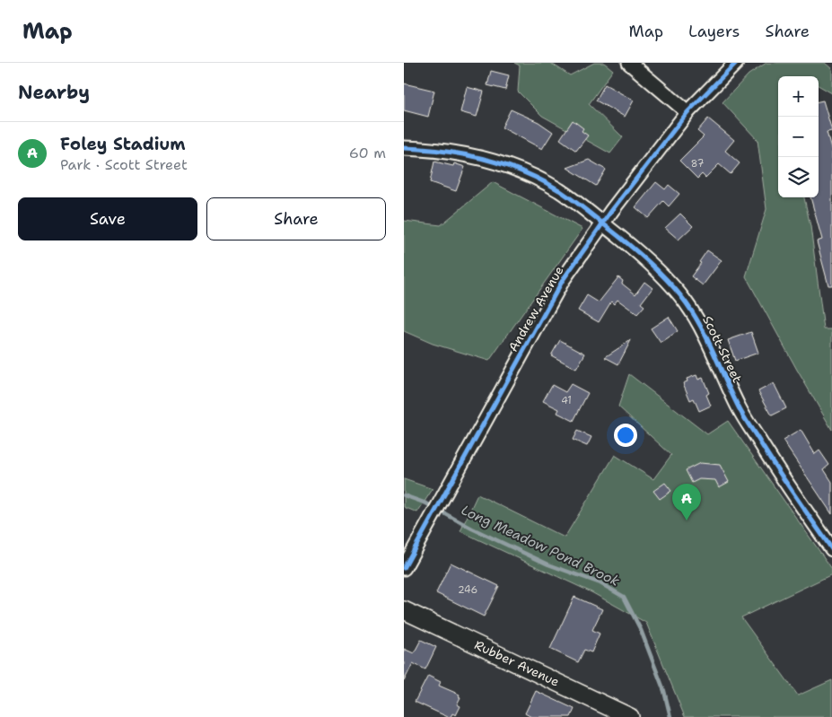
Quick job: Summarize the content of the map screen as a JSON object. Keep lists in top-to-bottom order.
{
  "streets": {
    "street": ["Andrew Avenue", "Scott Street", "Rubber Avenue"]
  },
  "crossings": [
    ["Andrew Avenue", "Scott Street"]
  ],
  "water": ["Long Meadow Pond Brook"],
  "house_numbers": ["87", "41", "246"],
  "page": {
    "header": "Map",
    "nav": ["Map", "Layers", "Share"],
    "heading": "Nearby",
    "map_buttons": ["+", "−"],
    "list": [
      {
        "mark": "A",
        "name": "Foley Stadium",
        "note": "Park · Scott Street",
        "value": "60 m"
      }
    ],
    "buttons": ["Save", "Share"],
    "pins": "A"
  }
}
